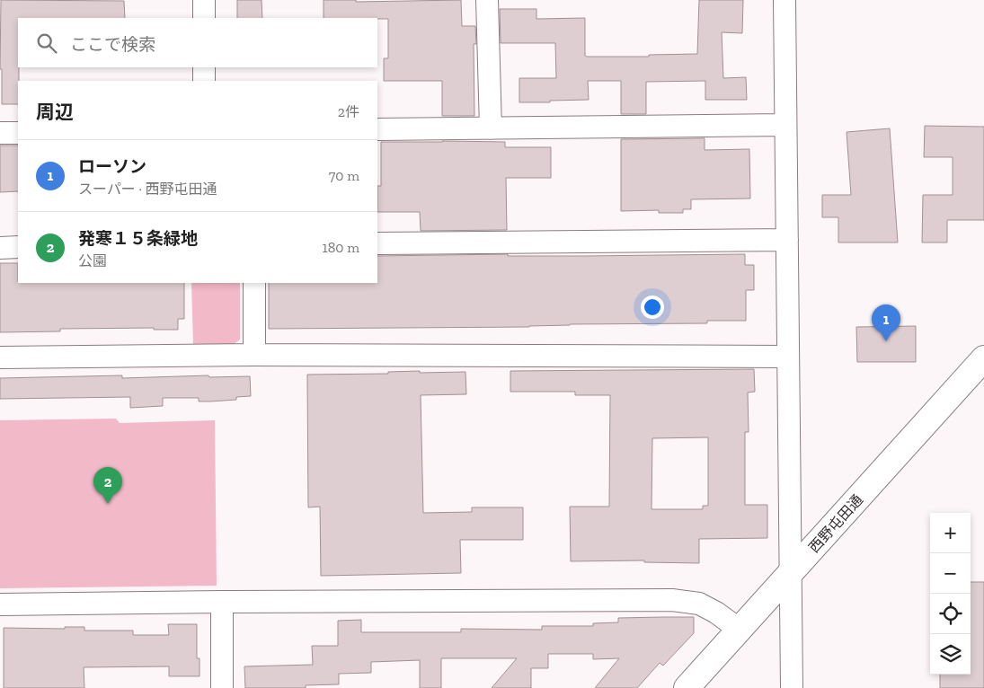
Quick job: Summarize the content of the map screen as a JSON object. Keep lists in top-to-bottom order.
{
  "streets": {
    "street": ["西野屯田通"]
  },
  "page": {
    "search": "ここで検索",
    "heading": ["周辺", "2件"],
    "list": [
      {
        "mark": "1",
        "name": "ローソン",
        "note": "スーパー · 西野屯田通",
        "value": "70 m"
      },
      {
        "mark": "2",
        "name": "発寒１５条緑地",
        "note": "公園",
        "value": "180 m"
      }
    ],
    "pins": ["1", "2"],
    "map_buttons": ["+", "−"]
  }
}
